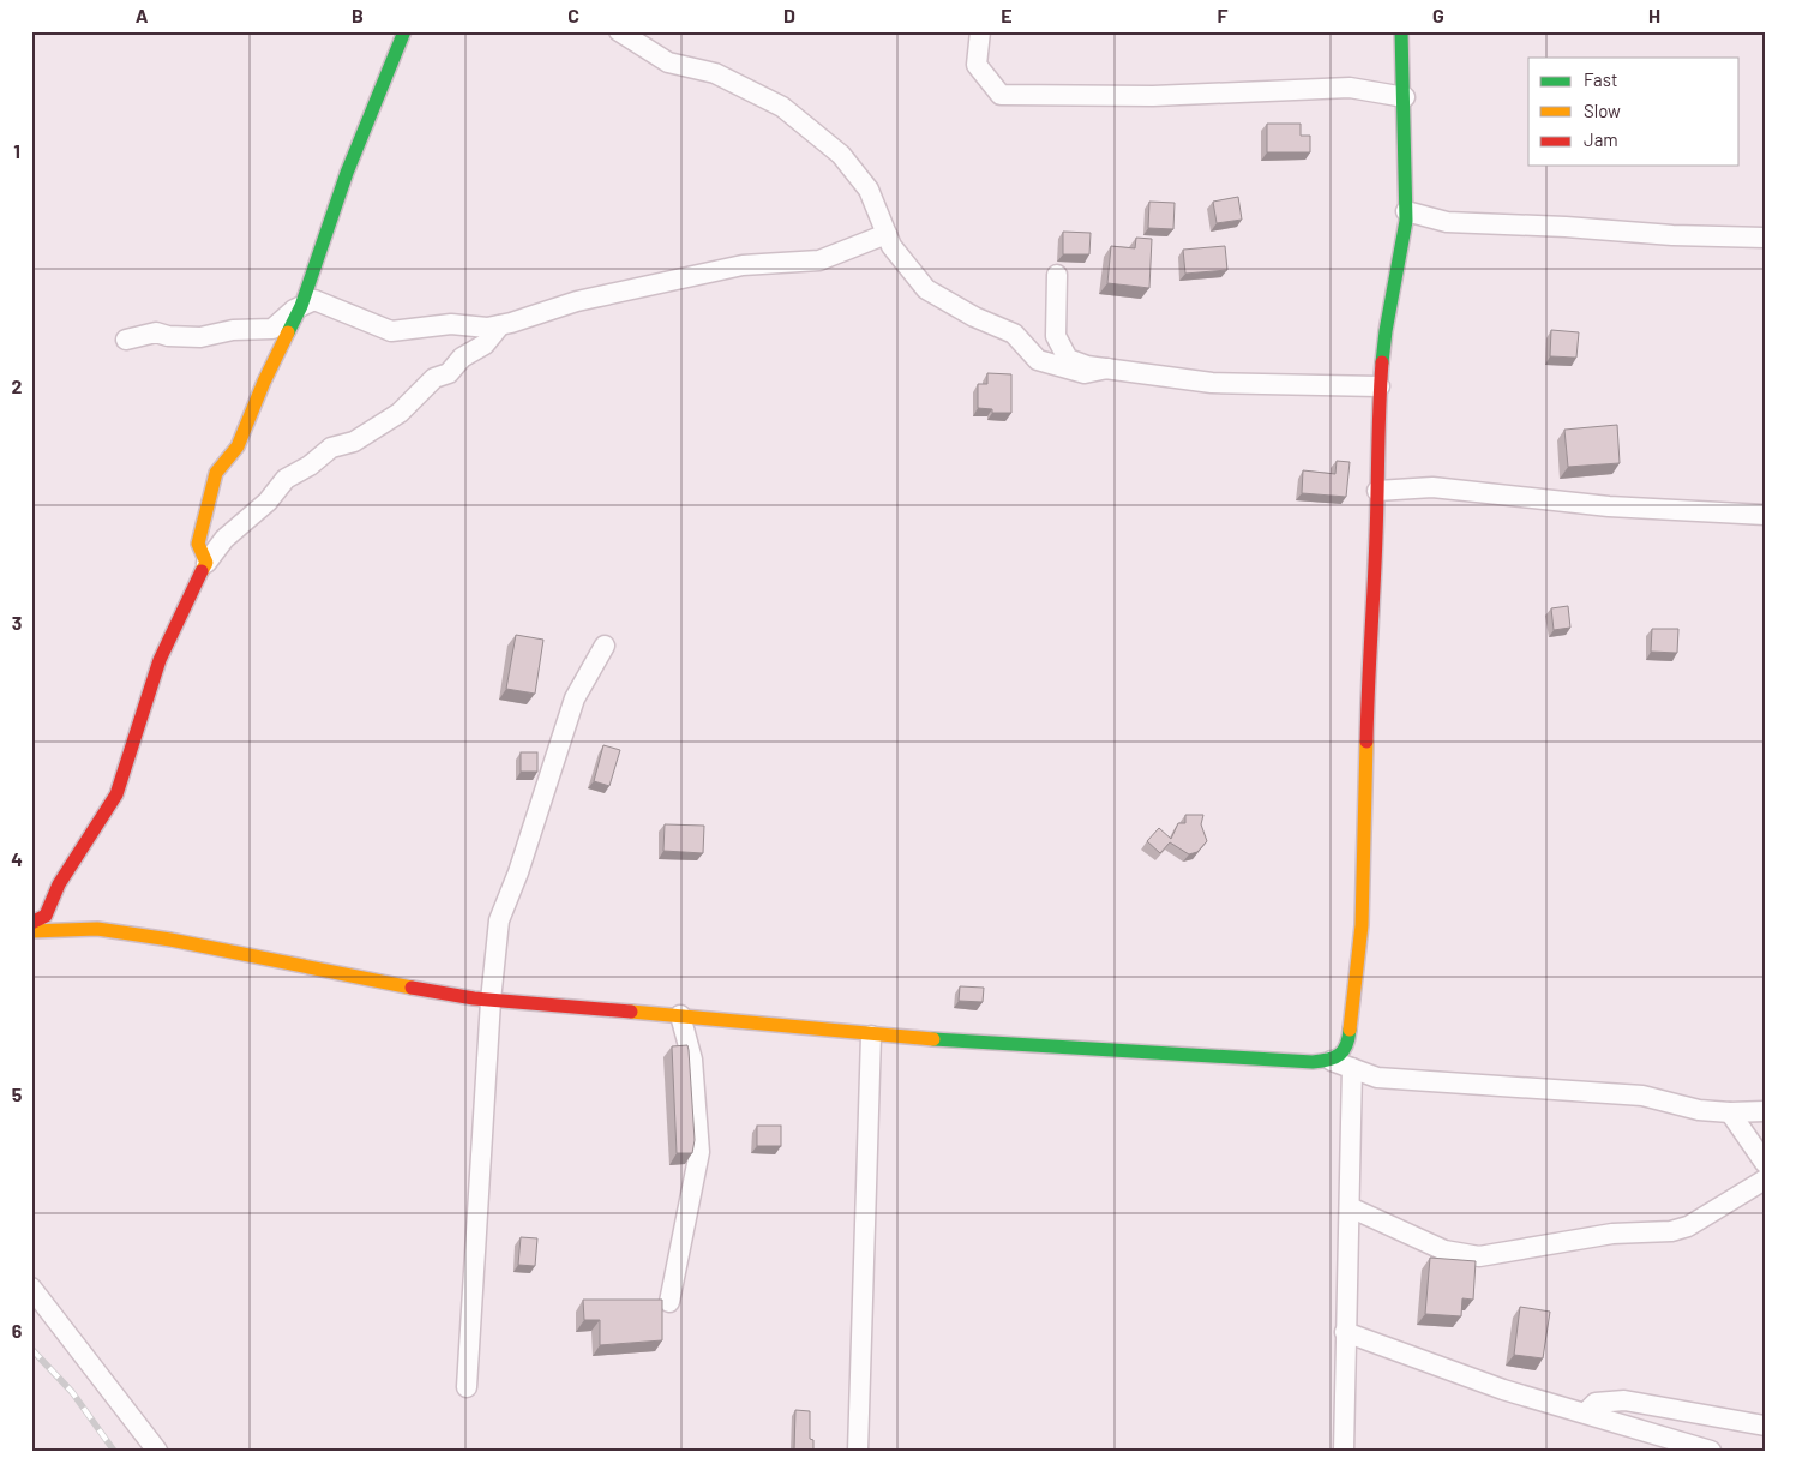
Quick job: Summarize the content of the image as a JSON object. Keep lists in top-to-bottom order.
{
  "legend": ["Fast", "Slow", "Jam"],
  "grid": {
    "columns": [
      "A",
      "B",
      "C",
      "D",
      "E",
      "F",
      "G",
      "H"
    ],
    "rows": [
      "1",
      "2",
      "3",
      "4",
      "5",
      "6"
    ]
  }
}
